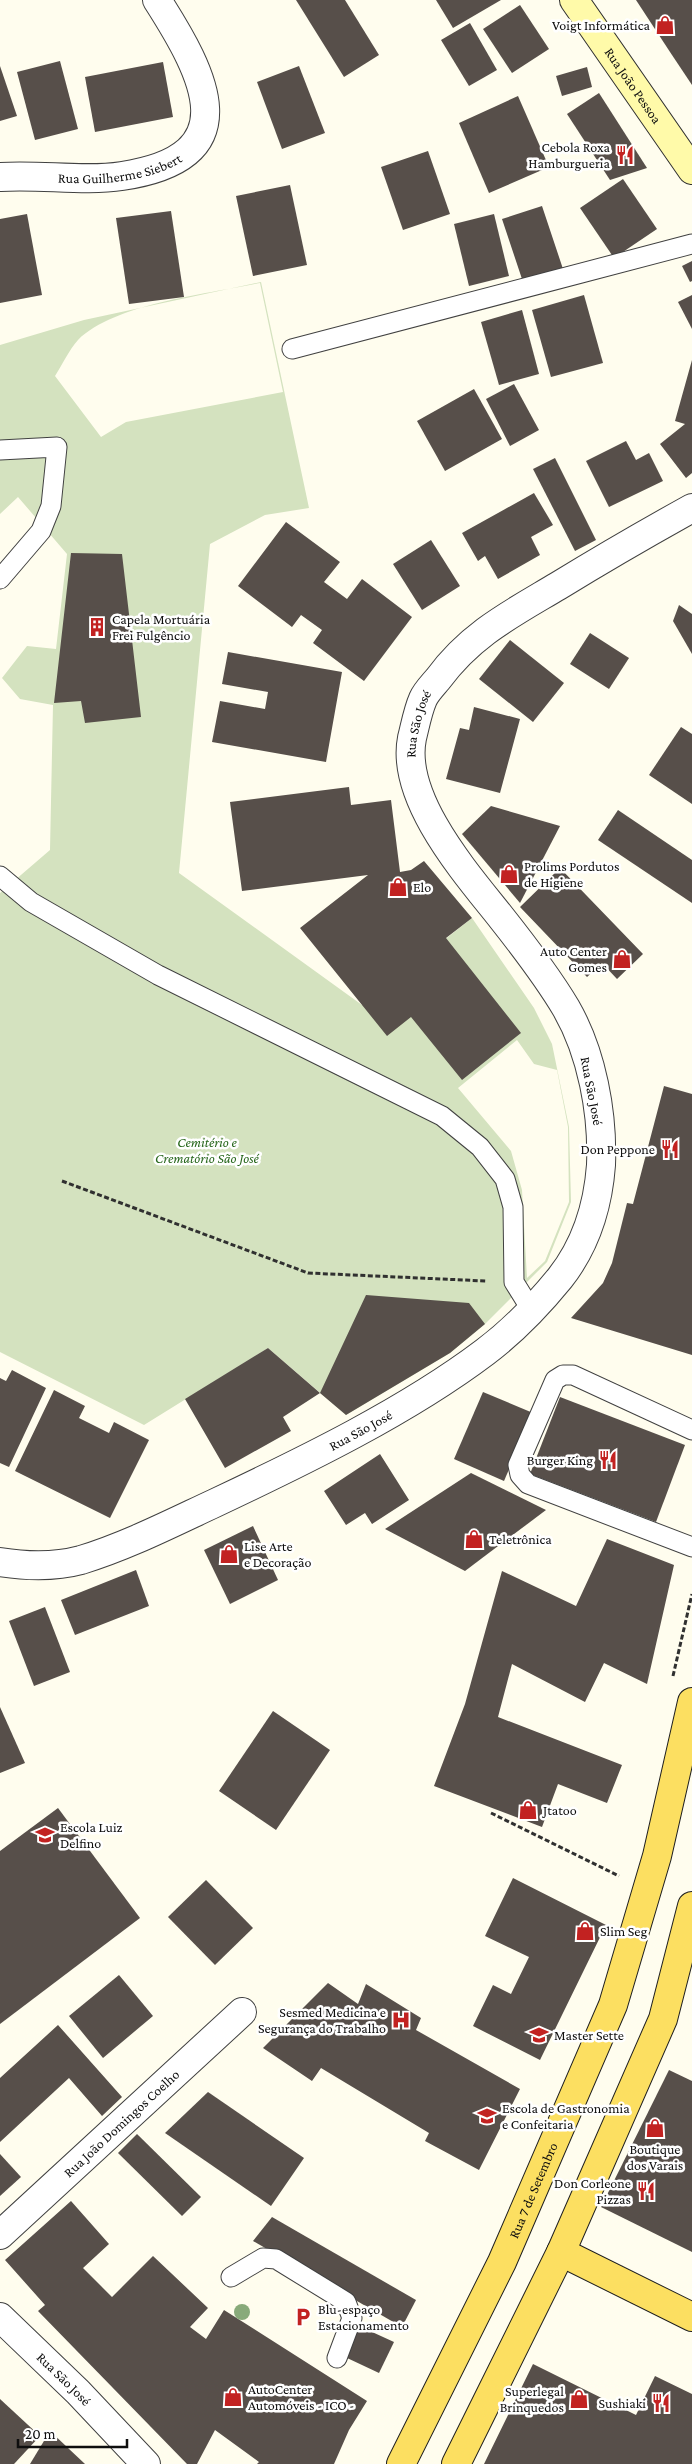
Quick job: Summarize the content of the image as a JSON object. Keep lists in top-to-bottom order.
{
  "streets": {
    "main road": ["Rua João Pessoa", "Rua 7 de Setembro"],
    "street": ["Rua Guilherme Siebert", "Rua São José", "Rua João Domingos Coelho"]
  },
  "parks": ["Cemitério e Crematório São José"],
  "places": {
    "shop": [
      "Voigt Informática",
      "Prolims Pordutos de Higiene",
      "Elo",
      "Auto Center Gomes",
      "Teletrônica",
      "Lise Arte e Decoração",
      "Jtatoo",
      "Slim Seg",
      "Boutique dos Varais",
      "AutoCenter Automóveis - ICO -",
      "Superlegal Brinquedos"
    ],
    "restaurant": [
      "Cebola Roxa Hamburgueria",
      "Don Peppone",
      "Burger King",
      "Don Corleone Pizzas",
      "Sushiaki"
    ],
    "building": ["Capela Mortuária Frei Fulgêncio"],
    "school or university": ["Escola Luiz Delfino", "Master Sette", "Escola de Gastronomia e Confeitaria"],
    "hospital": ["Sesmed Medicina e Segurança do Trabalho"],
    "parking": ["Blu-espaço Estacionamento"]
  },
  "scale_bar": "20 m"
}
